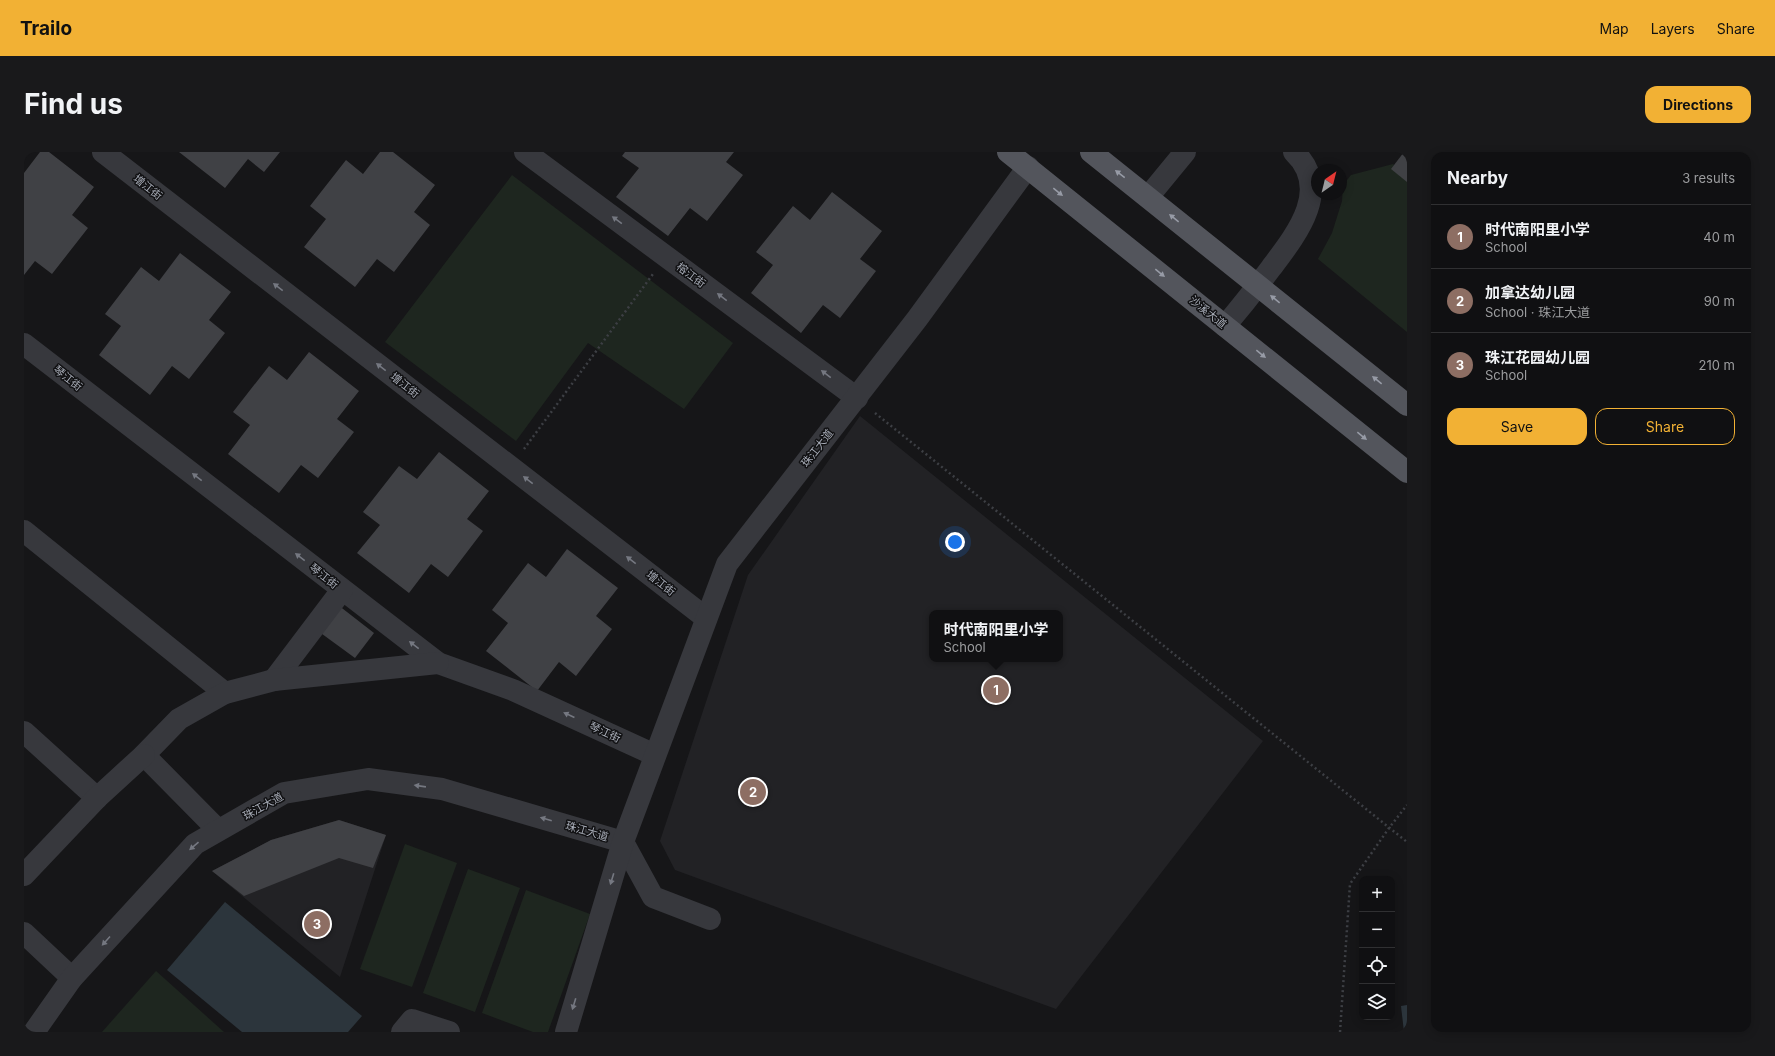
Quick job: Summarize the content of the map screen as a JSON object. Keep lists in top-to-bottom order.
{
  "streets": {
    "main road": ["沙溪大道"],
    "street": [
      "增江街",
      "榕江街",
      "琴江街",
      "珠江大道"
    ]
  },
  "crossings": [
    ["增江街", "珠江大道"],
    ["榕江街", "珠江大道"],
    ["沙溪大道", "珠江大道"],
    ["琴江街", "珠江大道"]
  ],
  "one_way": ["增江街", "榕江街"],
  "north": "top right",
  "page": {
    "header": "Trailo",
    "nav": ["Map", "Layers", "Share"],
    "buttons": [
      "Directions",
      ["Save", "Share"]
    ],
    "title": "Find us",
    "heading": ["Nearby", "3 results"],
    "list": [
      {
        "mark": "1",
        "name": "时代南阳里小学",
        "note": "School",
        "value": "40 m"
      },
      {
        "mark": "2",
        "name": "加拿达幼儿园",
        "note": "School · 珠江大道",
        "value": "90 m"
      },
      {
        "mark": "3",
        "name": "珠江花园幼儿园",
        "note": "School",
        "value": "210 m"
      }
    ],
    "popup": ["时代南阳里小学", "School"],
    "pins": ["1", "2", "3"],
    "map_buttons": ["+", "−"]
  }
}
